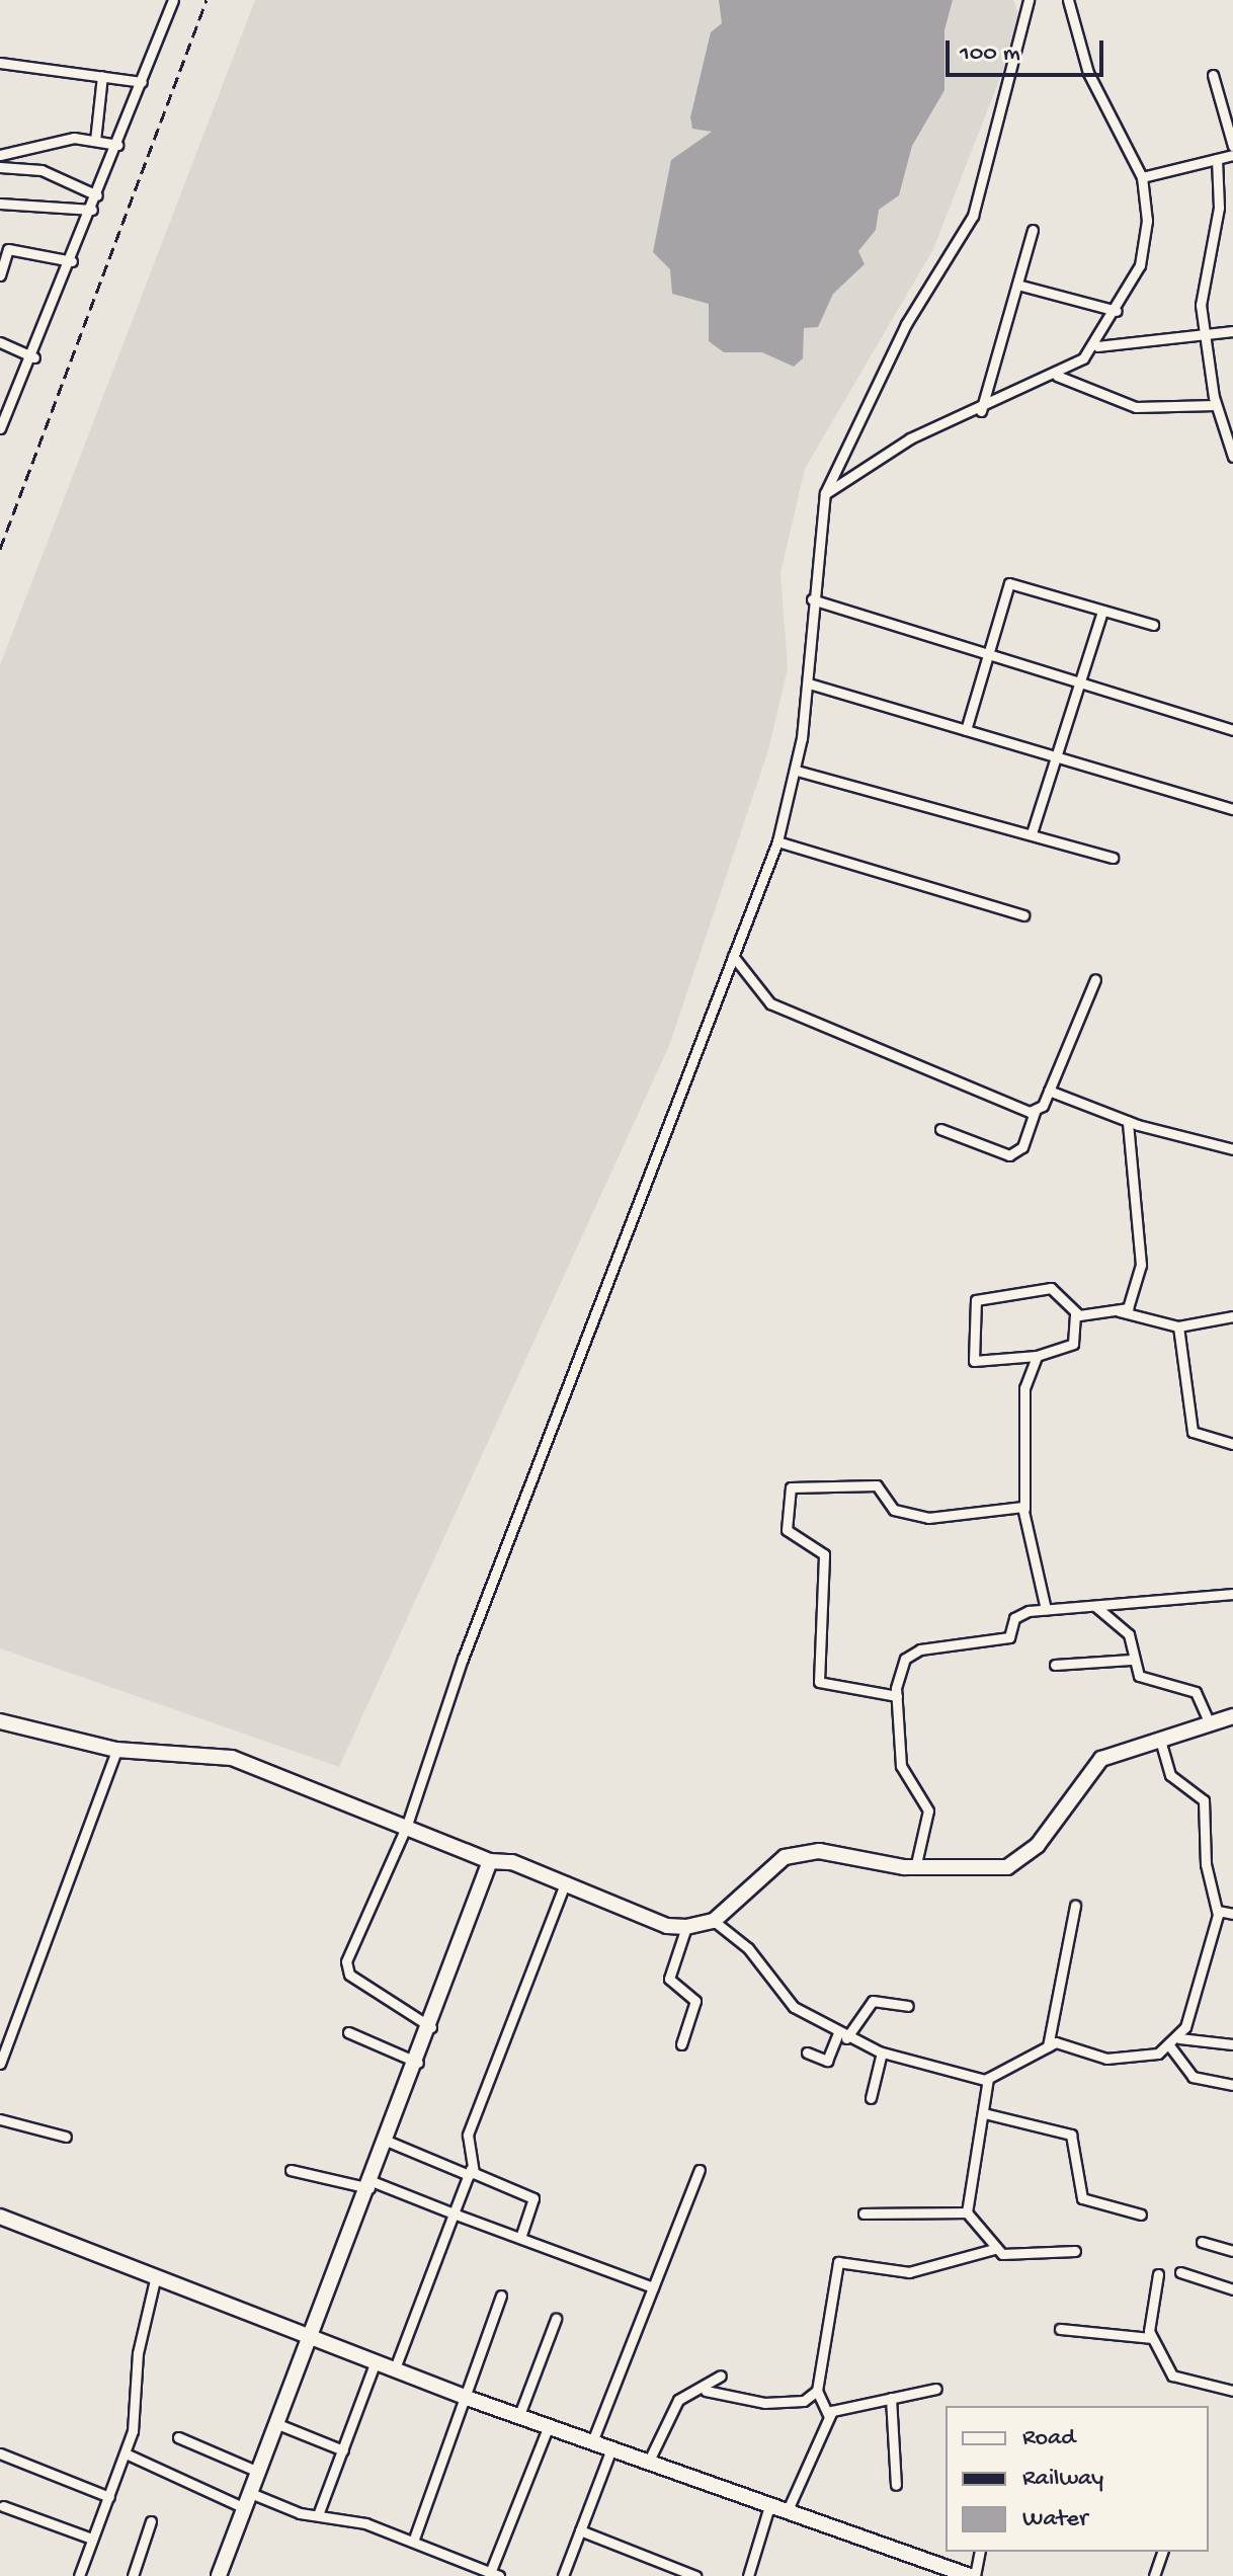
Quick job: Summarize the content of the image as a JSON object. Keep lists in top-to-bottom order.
{
  "legend": ["Road", "Railway", "Water"],
  "scale_bar": "100 m"
}
